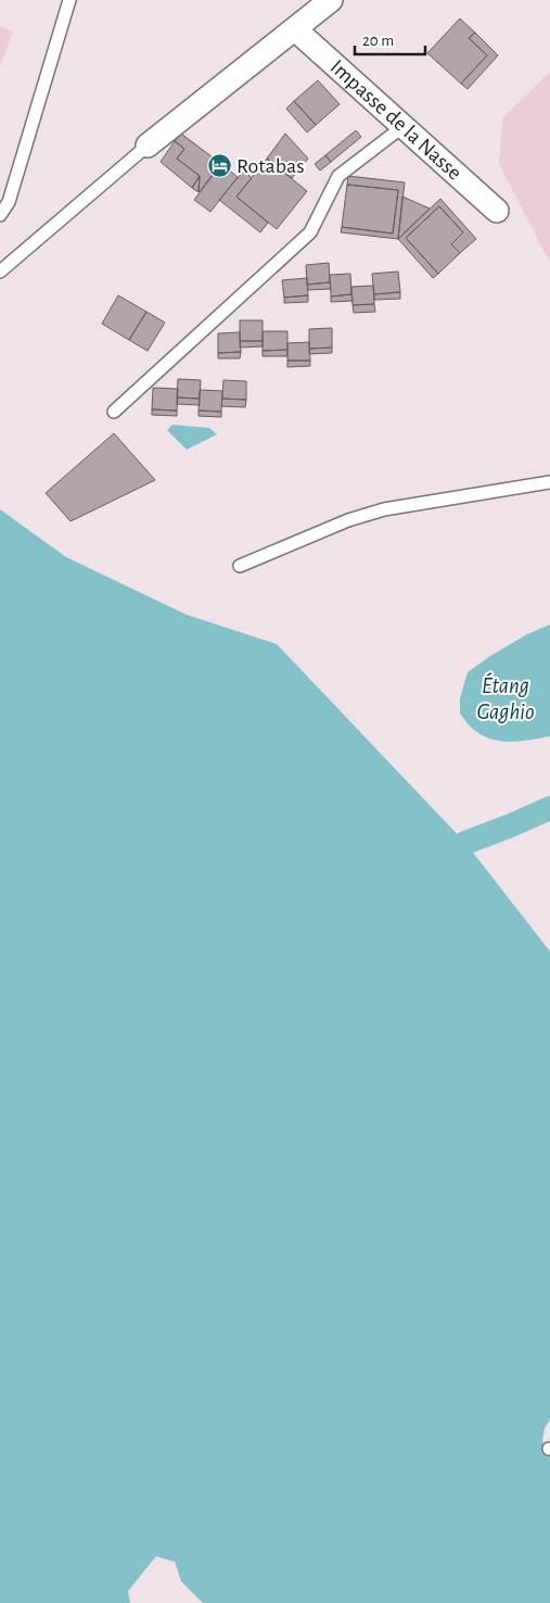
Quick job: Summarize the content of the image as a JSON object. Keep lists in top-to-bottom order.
{
  "streets": {
    "street": ["Impasse de la Nasse"]
  },
  "water": ["Étang Gaghio"],
  "places": {
    "hotel": ["Rotabas"]
  },
  "scale_bar": "20 m"
}
